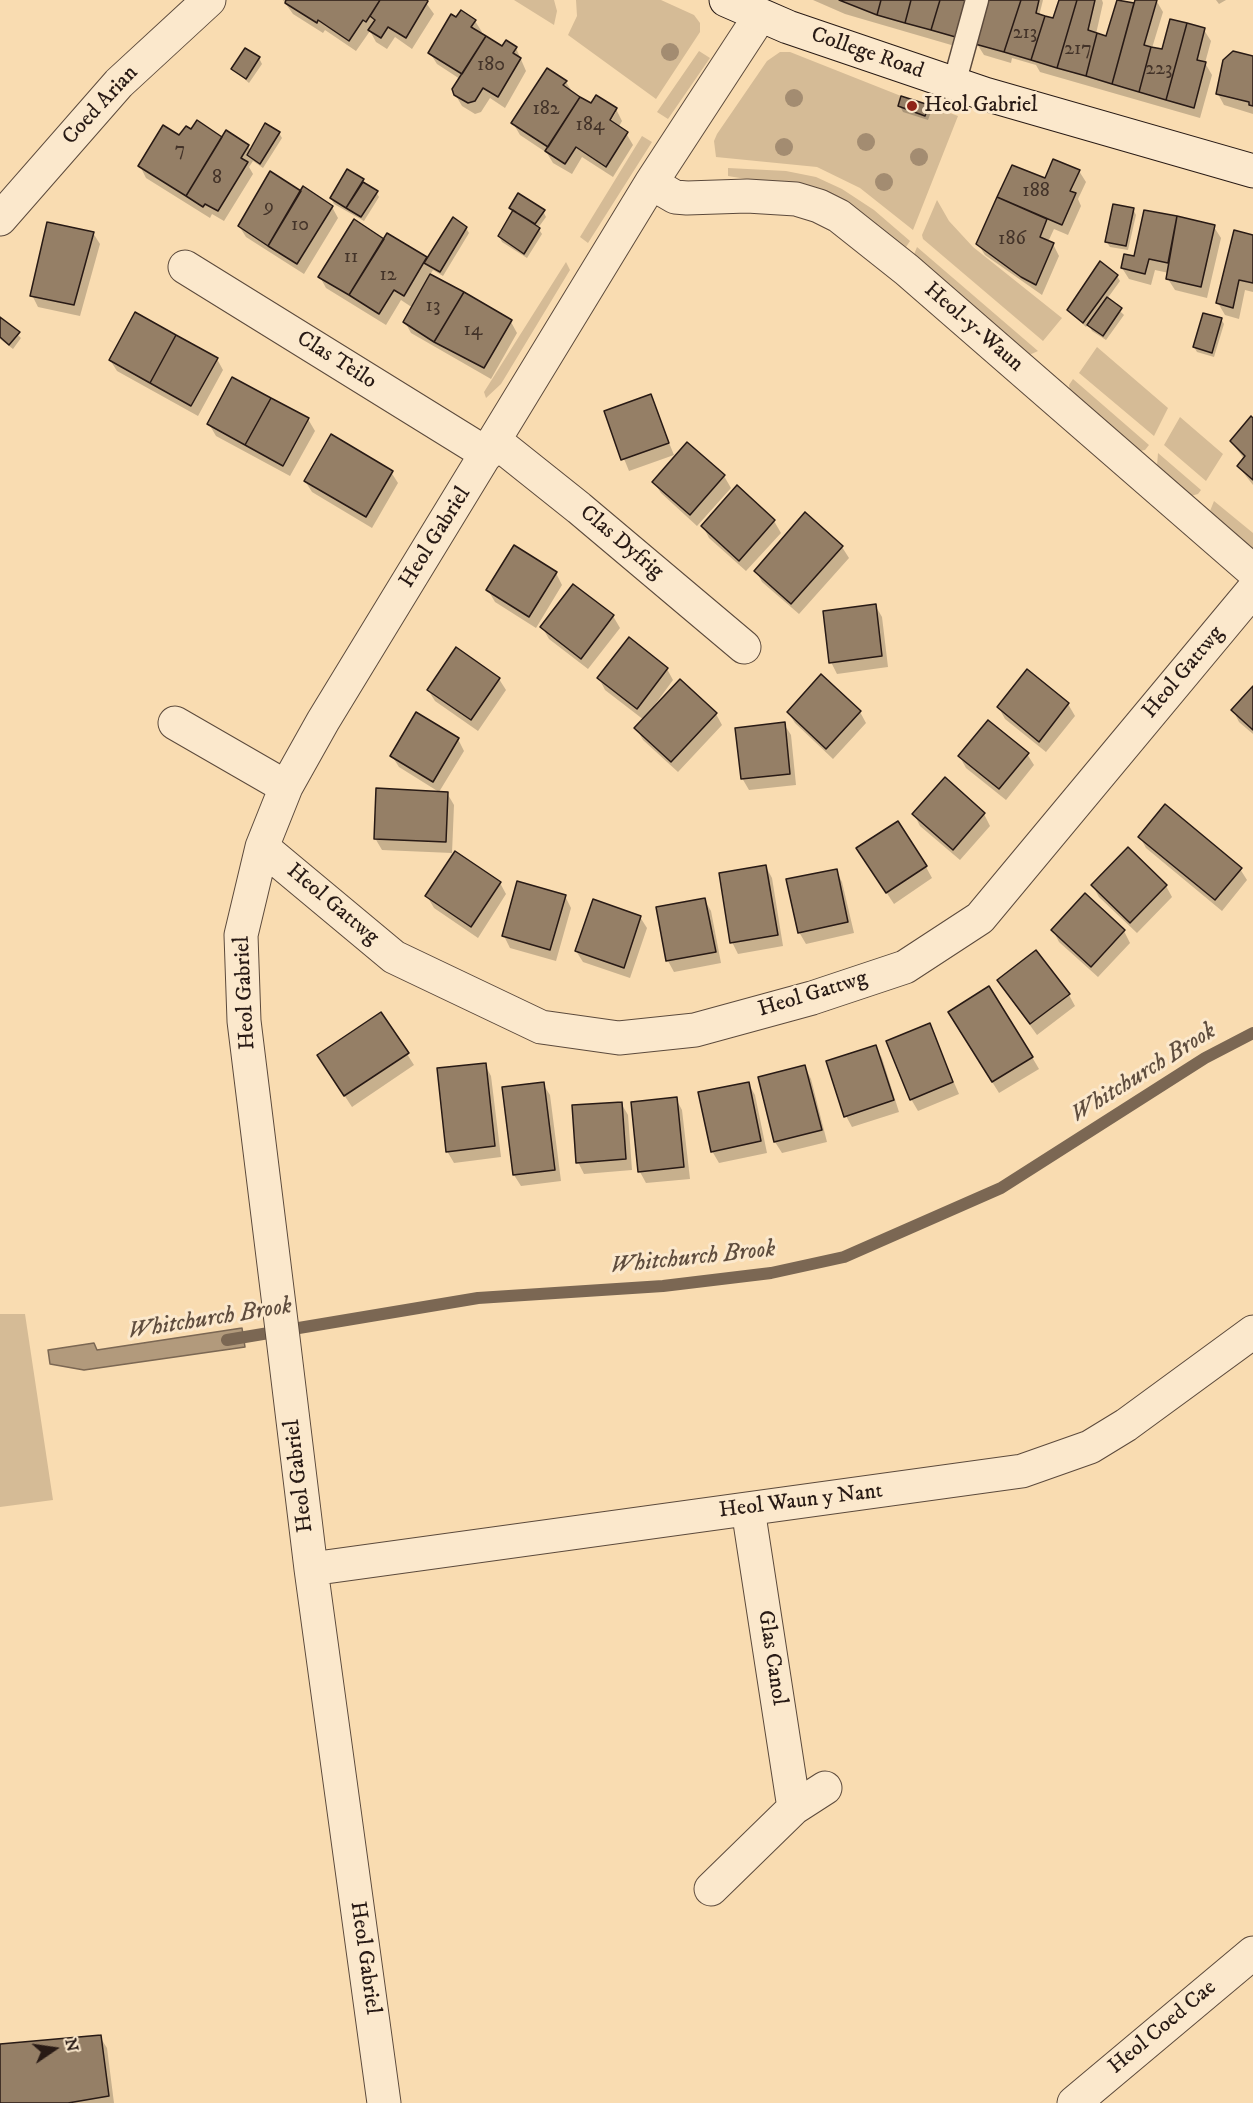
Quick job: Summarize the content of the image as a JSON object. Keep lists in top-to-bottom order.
{
  "streets": {
    "street": [
      "College Road",
      "Coed Arian",
      "Heol-y-Waun",
      "Clas Teilo",
      "Heol Gabriel",
      "Clas Dyfrig",
      "Heol Gattwg",
      "Heol Waun y Nant",
      "Glas Canol",
      "Heol Coed Cae"
    ]
  },
  "crossings": [
    ["College Road", "Heol Gabriel"],
    ["Heol-y-Waun", "Heol Gabriel"],
    ["Clas Teilo", "Heol Gabriel"],
    ["Clas Teilo", "Clas Dyfrig"],
    ["Heol Gabriel", "Clas Dyfrig"],
    ["Heol Gabriel", "Heol Gattwg"],
    ["Heol Gabriel", "Heol Waun y Nant"],
    ["Heol Waun y Nant", "Glas Canol"]
  ],
  "water": ["Whitchurch Brook"],
  "places": ["Heol Gabriel"],
  "house_numbers": [
    "213",
    "217",
    "180",
    "223",
    "182",
    "184",
    "7",
    "8",
    "188",
    "9",
    "10",
    "186",
    "11",
    "12",
    "13",
    "14"
  ],
  "north": "right"
}
